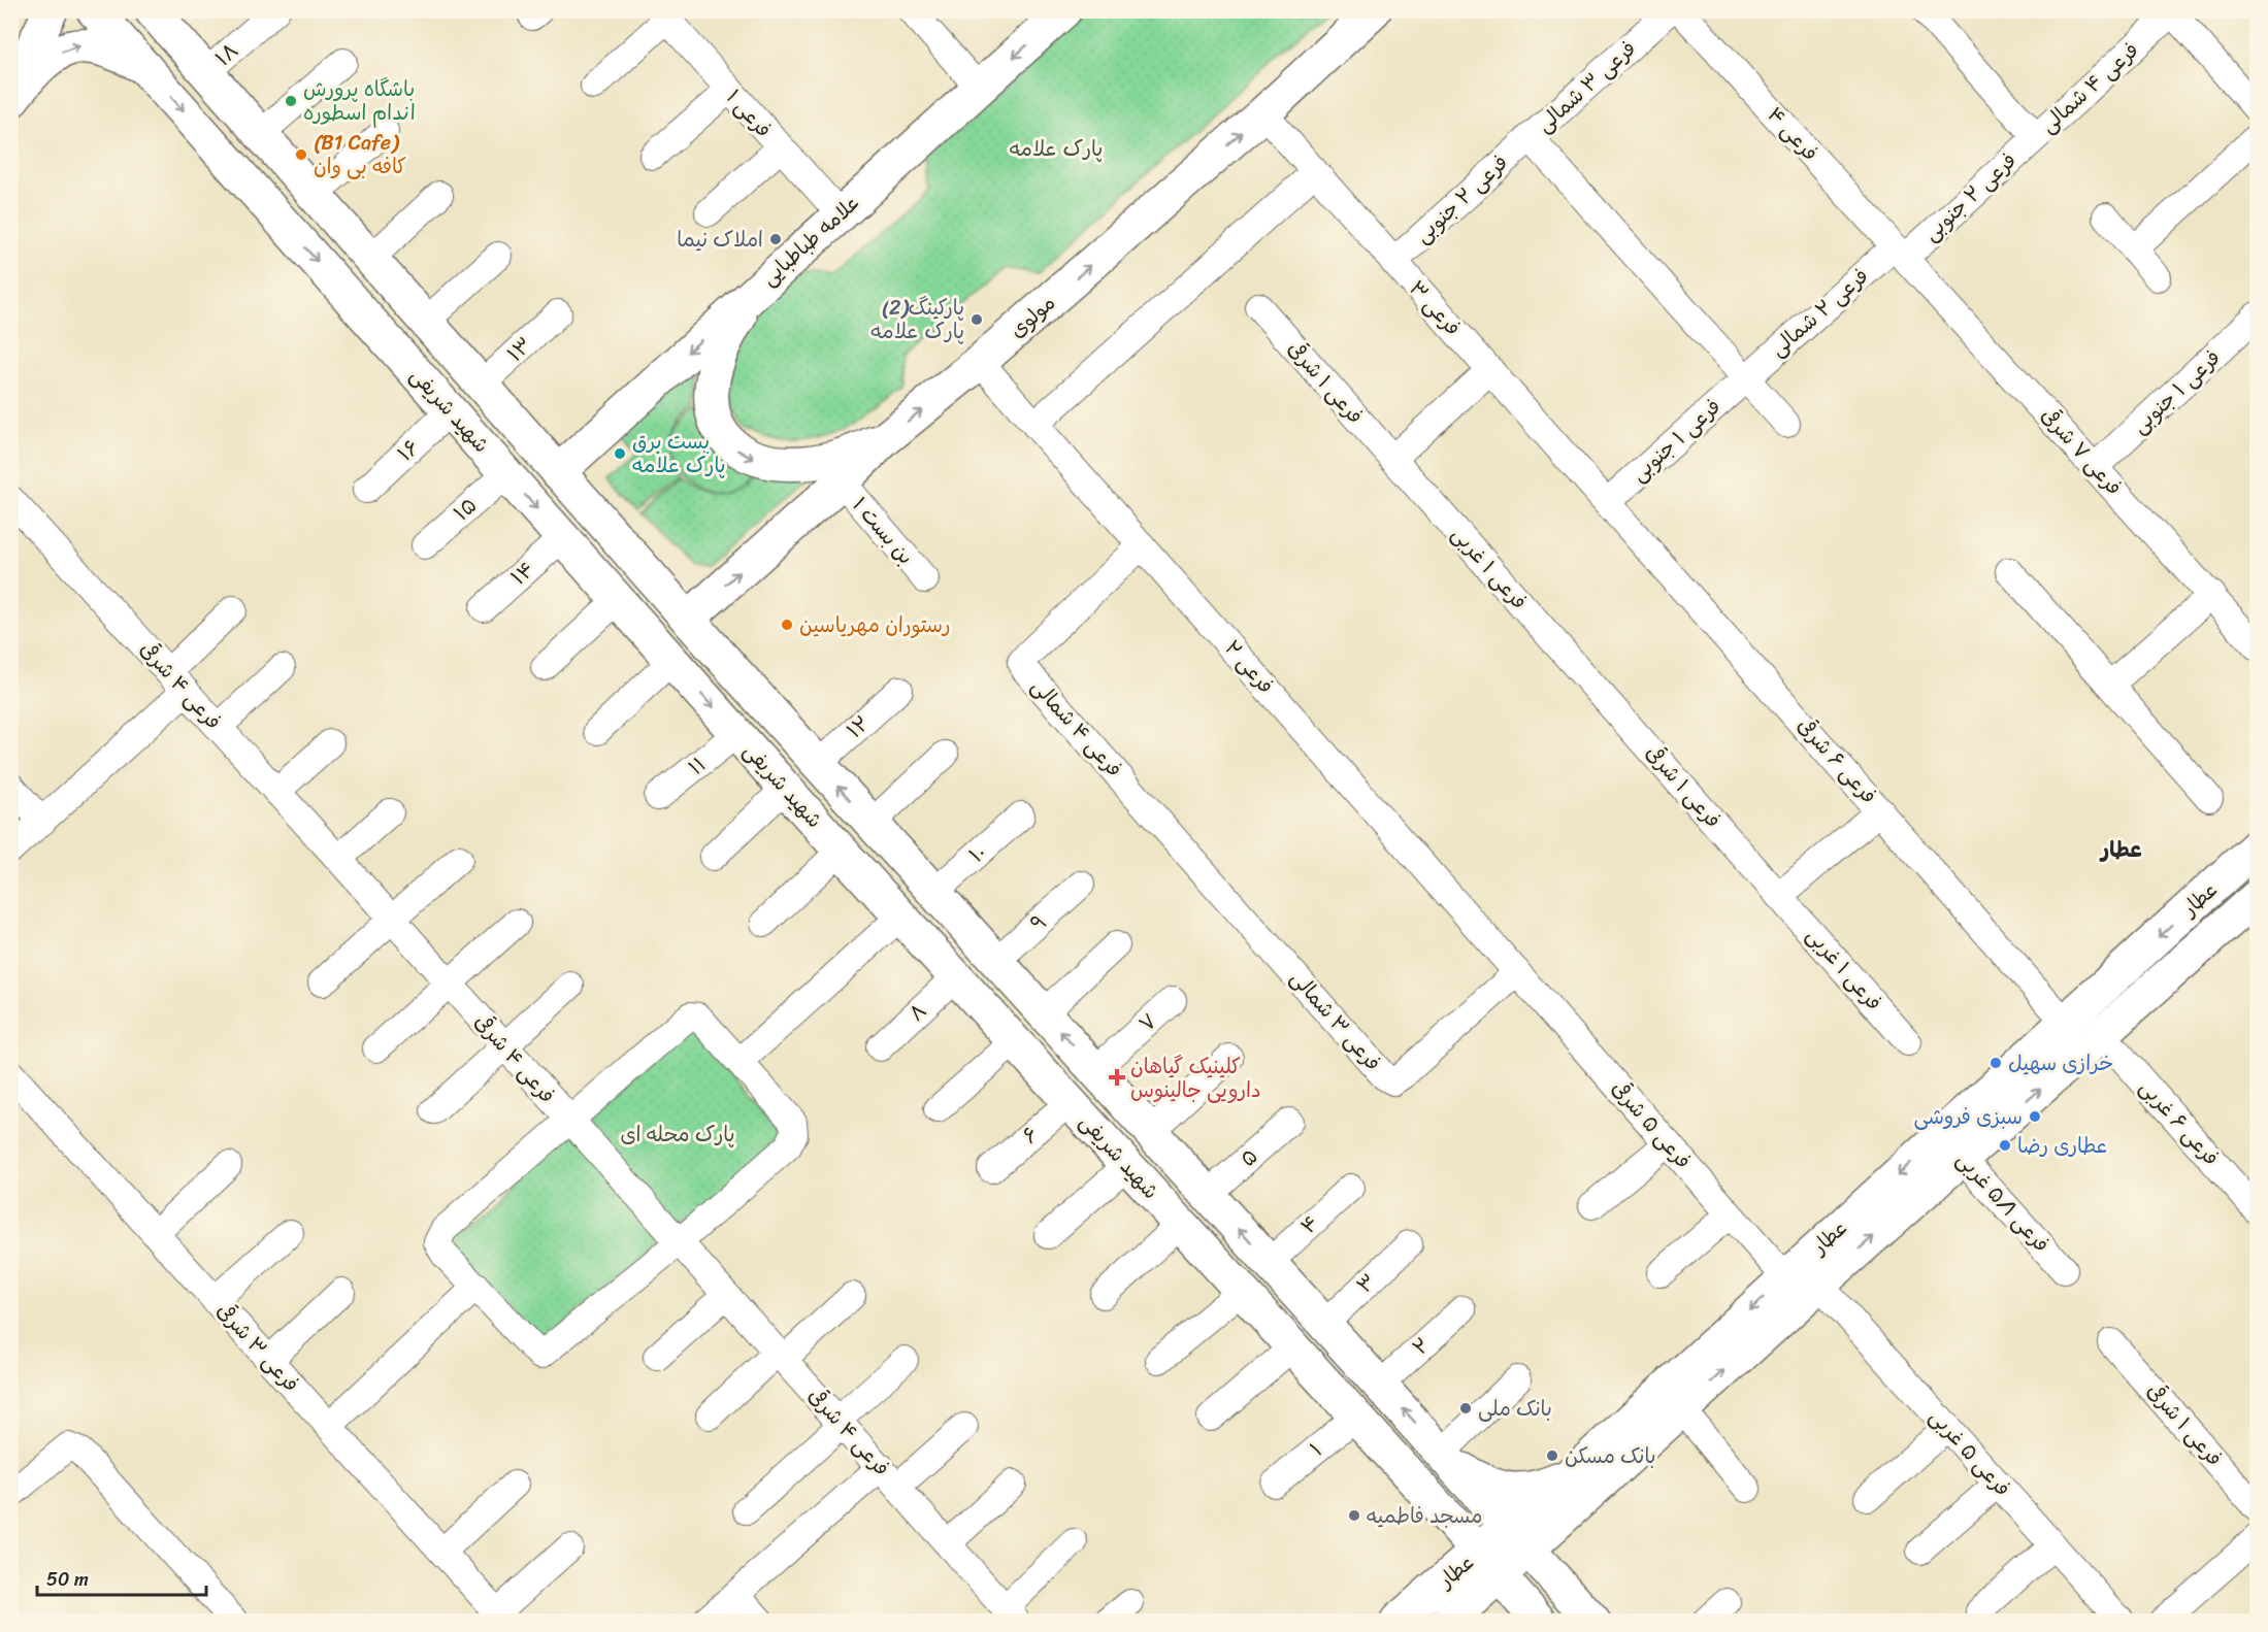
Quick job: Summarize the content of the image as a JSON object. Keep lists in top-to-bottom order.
{
  "streets": {
    "main road": [
      "علامه طباطبایی",
      "مولوی",
      "شهید شریفی",
      "عطار"
    ],
    "street": [
      "۱۸",
      "فرعی ۳ شمالی",
      "فرعی ۴ شمالی",
      "فرعی ۱",
      "فرعی ۴",
      "فرعی ۲ جنوبی",
      "فرعی ۳",
      "فرعی ۲ شمالی",
      "۱۳",
      "فرعی ۱ شرقی",
      "فرعی ۱ جنوبی",
      "۱۶",
      "فرعی ۷ شرقی",
      "۱۵",
      "بن بست ۱",
      "فرعی ۱ غربی",
      "۱۴",
      "فرعی ۲",
      "فرعی ۴ شرقی",
      "۱۲",
      "فرعی ۶ شرقی",
      "۱۱",
      "۱۰",
      "۹",
      "۸",
      "۷",
      "فرعی ۶ غربی",
      "فرعی ۵ شرقی",
      "۶",
      "۵",
      "فرعی ۵/۱ غربی",
      "۴",
      "۳",
      "۲",
      "فرعی ۳ شرقی",
      "۱",
      "فرعی ۵ غربی"
    ]
  },
  "crossings": [
    ["۱۸", "شهید شریفی"],
    ["فرعی ۳ شمالی", "فرعی ۴ شمالی"],
    ["فرعی ۳ شمالی", "فرعی ۲ جنوبی"],
    ["فرعی ۳ شمالی", "فرعی ۲"],
    ["فرعی ۳ شمالی", "فرعی ۵ شرقی"],
    ["فرعی ۴ شمالی", "فرعی ۲ جنوبی"],
    ["فرعی ۴ شمالی", "فرعی ۲"],
    ["فرعی ۱", "علامه طباطبایی"],
    ["فرعی ۴", "فرعی ۲ جنوبی"],
    ["فرعی ۴", "فرعی ۲ شمالی"],
    ["فرعی ۴", "فرعی ۷ شرقی"],
    ["فرعی ۲ جنوبی", "فرعی ۳"],
    ["فرعی ۲ جنوبی", "فرعی ۲ شمالی"],
    ["فرعی ۲ جنوبی", "فرعی ۷ شرقی"],
    ["علامه طباطبایی", "شهید شریفی"],
    ["فرعی ۳", "مولوی"],
    ["فرعی ۳", "فرعی ۱ جنوبی"],
    ["فرعی ۳", "فرعی ۶ شرقی"],
    ["فرعی ۲ شمالی", "فرعی ۱ جنوبی"],
    ["فرعی ۲ شمالی", "فرعی ۷ شرقی"],
    ["مولوی", "شهید شریفی"],
    ["مولوی", "بن بست ۱"],
    ["مولوی", "فرعی ۲"],
    ["۱۳", "شهید شریفی"],
    ["فرعی ۱ شرقی", "فرعی ۱ غربی"],
    ["فرعی ۱ جنوبی", "فرعی ۷ شرقی"],
    ["فرعی ۱ جنوبی", "فرعی ۶ شرقی"],
    ["شهید شریفی", "۱۶"],
    ["شهید شریفی", "۱۵"],
    ["شهید شریفی", "۱۴"],
    ["شهید شریفی", "۱۲"],
    ["شهید شریفی", "۱۱"],
    ["شهید شریفی", "۱۰"],
    ["شهید شریفی", "عطار"],
    ["شهید شریفی", "۹"],
    ["شهید شریفی", "۸"],
    ["شهید شریفی", "۷"],
    ["شهید شریفی", "۶"],
    ["شهید شریفی", "۵"],
    ["شهید شریفی", "۴"],
    ["شهید شریفی", "۳"],
    ["شهید شریفی", "۲"],
    ["شهید شریفی", "۱"],
    ["فرعی ۲", "فرعی ۵ شرقی"],
    ["فرعی ۶ شرقی", "عطار"],
    ["عطار", "فرعی ۶ غربی"],
    ["عطار", "فرعی ۵ شرقی"],
    ["عطار", "فرعی ۵/۱ غربی"],
    ["عطار", "فرعی ۵ غربی"]
  ],
  "one_way": ["علامه طباطبایی", "مولوی"],
  "districts": ["عطار"],
  "parks": ["پارک علامه", "پارک محله ای"],
  "places": {
    "other": [
      "باشگاه پرورش اندام اسطوره",
      "(B1 Cafe) کافه بی وان",
      "املاک نیما",
      "پارکینگ(2) پارک علامه",
      "پست برق پارک علامه",
      "رستوران مهریاسین",
      "خرازی سهیل",
      "سبزی فروشی",
      "عطاری رضا",
      "بانک ملی",
      "بانک مسکن",
      "مسجد فاطمیه"
    ],
    "health": ["کلینیک گیاهان دارویی جالینوس"]
  },
  "scale_bar": "50 m"
}
